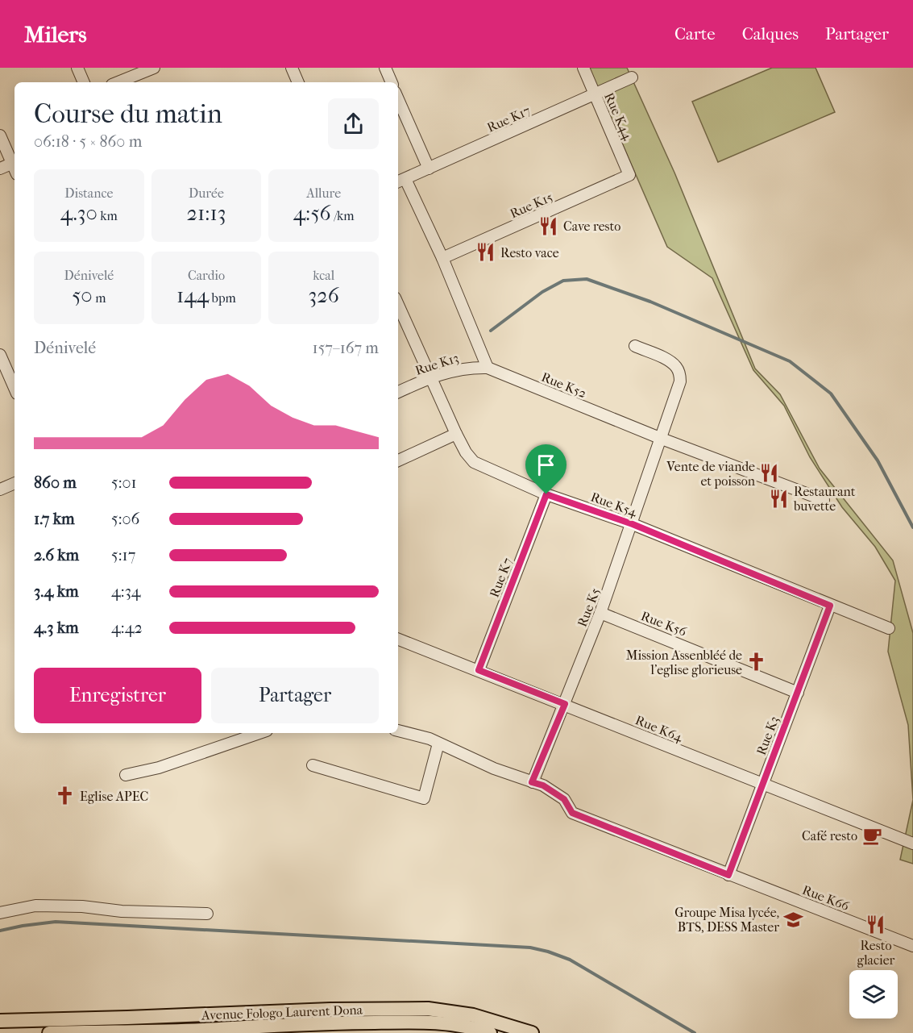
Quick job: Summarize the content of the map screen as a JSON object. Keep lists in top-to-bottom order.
{
  "streets": {
    "main road": ["Avenue Fologo Laurent Dona"],
    "street": [
      "Rue K44",
      "Rue K17",
      "Rue K15",
      "Rue K13",
      "Rue K52",
      "Rue K54",
      "Rue K7",
      "Rue K5",
      "Rue K56",
      "Rue K64",
      "Rue K3",
      "Rue K66"
    ]
  },
  "crossings": [
    ["Rue K44", "Rue K17"],
    ["Rue K44", "Rue K15"],
    ["Rue K13", "Rue K52"],
    ["Rue K13", "Rue K54"],
    ["Rue K52", "Rue K5"],
    ["Rue K54", "Rue K7"],
    ["Rue K54", "Rue K5"],
    ["Rue K54", "Rue K3"],
    ["Rue K7", "Rue K64"],
    ["Rue K5", "Rue K56"],
    ["Rue K5", "Rue K64"],
    ["Rue K5", "Rue K66"],
    ["Rue K56", "Rue K3"],
    ["Rue K64", "Rue K3"],
    ["Rue K3", "Rue K66"]
  ],
  "places": {
    "restaurant": [
      "Cave resto",
      "Resto vace",
      "Vente de viande et poisson",
      "Restaurant buvette",
      "Resto glacier"
    ],
    "church": ["Mission Assenbléé de l'eglise glorieuse", "Eglise APEC"],
    "cafe": ["Café resto"],
    "school or university": ["Groupe Misa lycée, BTS, DESS Master"]
  },
  "page": {
    "header": "Milers",
    "nav": ["Carte", "Calques", "Partager"],
    "heading": ["Course du matin", "06:18 · 5 × 860 m"],
    "stats": [
      ["Distance", "4.30 km"],
      ["Durée", "21:13"],
      ["Allure", "4:56 /km"],
      ["Dénivelé", "50 m"],
      ["Cardio", "144 bpm"],
      ["kcal", "326"]
    ],
    "chart": ["Dénivelé", "157–167 m"],
    "list": [
      {
        "name": "860 m",
        "note": "5:01"
      },
      {
        "name": "1.7 km",
        "note": "5:06"
      },
      {
        "name": "2.6 km",
        "note": "5:17"
      },
      {
        "name": "3.4 km",
        "note": "4:34"
      },
      {
        "name": "4.3 km",
        "note": "4:42"
      }
    ],
    "buttons": ["Enregistrer", "Partager"]
  }
}
